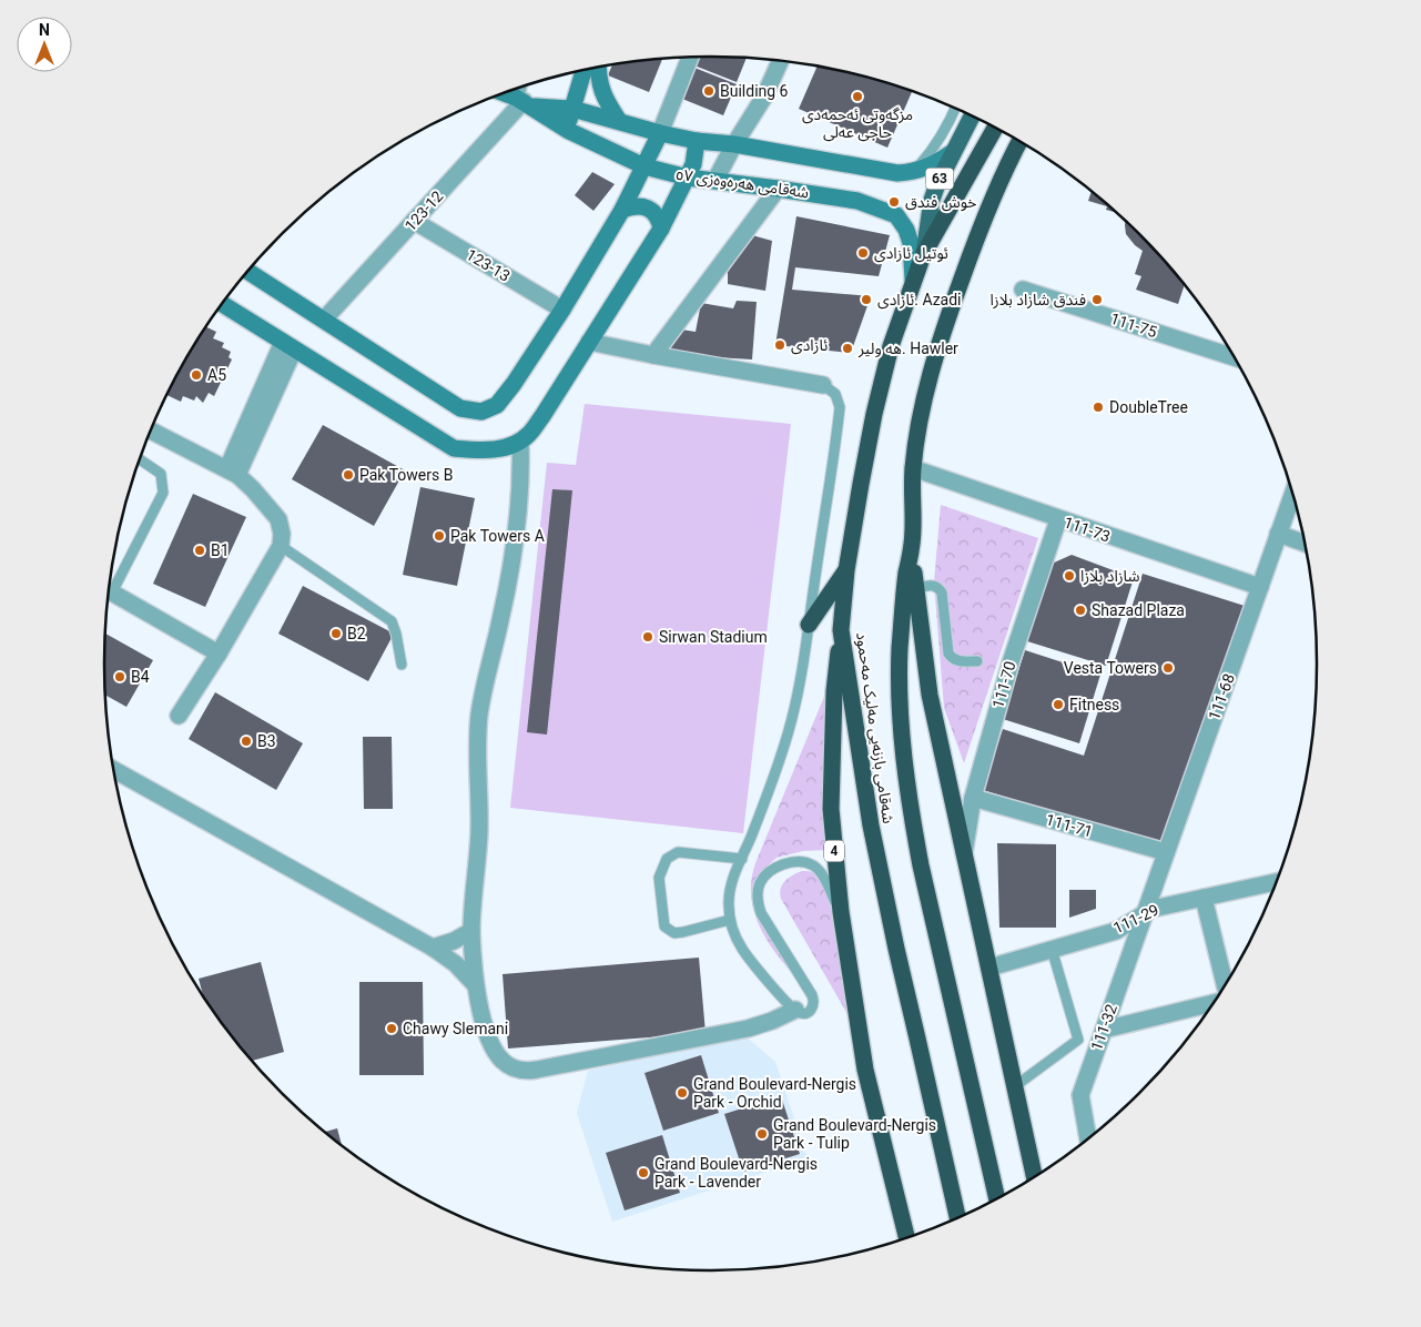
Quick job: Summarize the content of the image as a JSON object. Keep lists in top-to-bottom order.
{
  "streets": {
    "highway": ["شەقامی بازنەیی مەلیک مەحمود", "4"],
    "main road": ["63"],
    "street": [
      "شەقامی هەرەوەزی ٥٧",
      "123-12",
      "123-13",
      "111-75",
      "111-73",
      "111-70",
      "111-68",
      "111-71",
      "111-29",
      "111-32"
    ]
  },
  "crossings": [
    ["63", "شەقامی هەرەوەزی ٥٧"],
    ["63", "شەقامی بازنەیی مەلیک مەحمود"],
    ["شەقامی هەرەوەزی ٥٧", "123-12"],
    ["شەقامی هەرەوەزی ٥٧", "شەقامی بازنەیی مەلیک مەحمود"],
    ["123-12", "123-13"],
    ["111-73", "111-70"],
    ["111-73", "111-68"],
    ["111-73", "شەقامی بازنەیی مەلیک مەحمود"],
    ["111-70", "111-71"],
    ["111-68", "111-71"],
    ["111-68", "111-29"],
    ["111-68", "111-32"],
    ["شەقامی بازنەیی مەلیک مەحمود", "4"],
    ["111-29", "111-32"]
  ],
  "places": [
    "Building 6",
    "مزگەوتی ئەحمەدی حاجی عەلی",
    "خوش فندق",
    "ئوتیل ئازادی",
    "ئازادى. Azadi",
    "فندق شازاد بلازا",
    "ئازادی",
    "هه ولير. Hawler",
    "A5",
    "DoubleTree",
    "Pak Towers B",
    "Pak Towers A",
    "B1",
    "شازاد بلازا",
    "Shazad Plaza",
    "B2",
    "Sirwan Stadium",
    "Vesta Towers",
    "B4",
    "Fitness",
    "B3",
    "Chawy Slemani",
    "Grand Boulevard-Nergis Park - Orchid",
    "Grand Boulevard-Nergis Park - Tulip",
    "Grand Boulevard-Nergis Park - Lavender"
  ],
  "north": "top"
}
